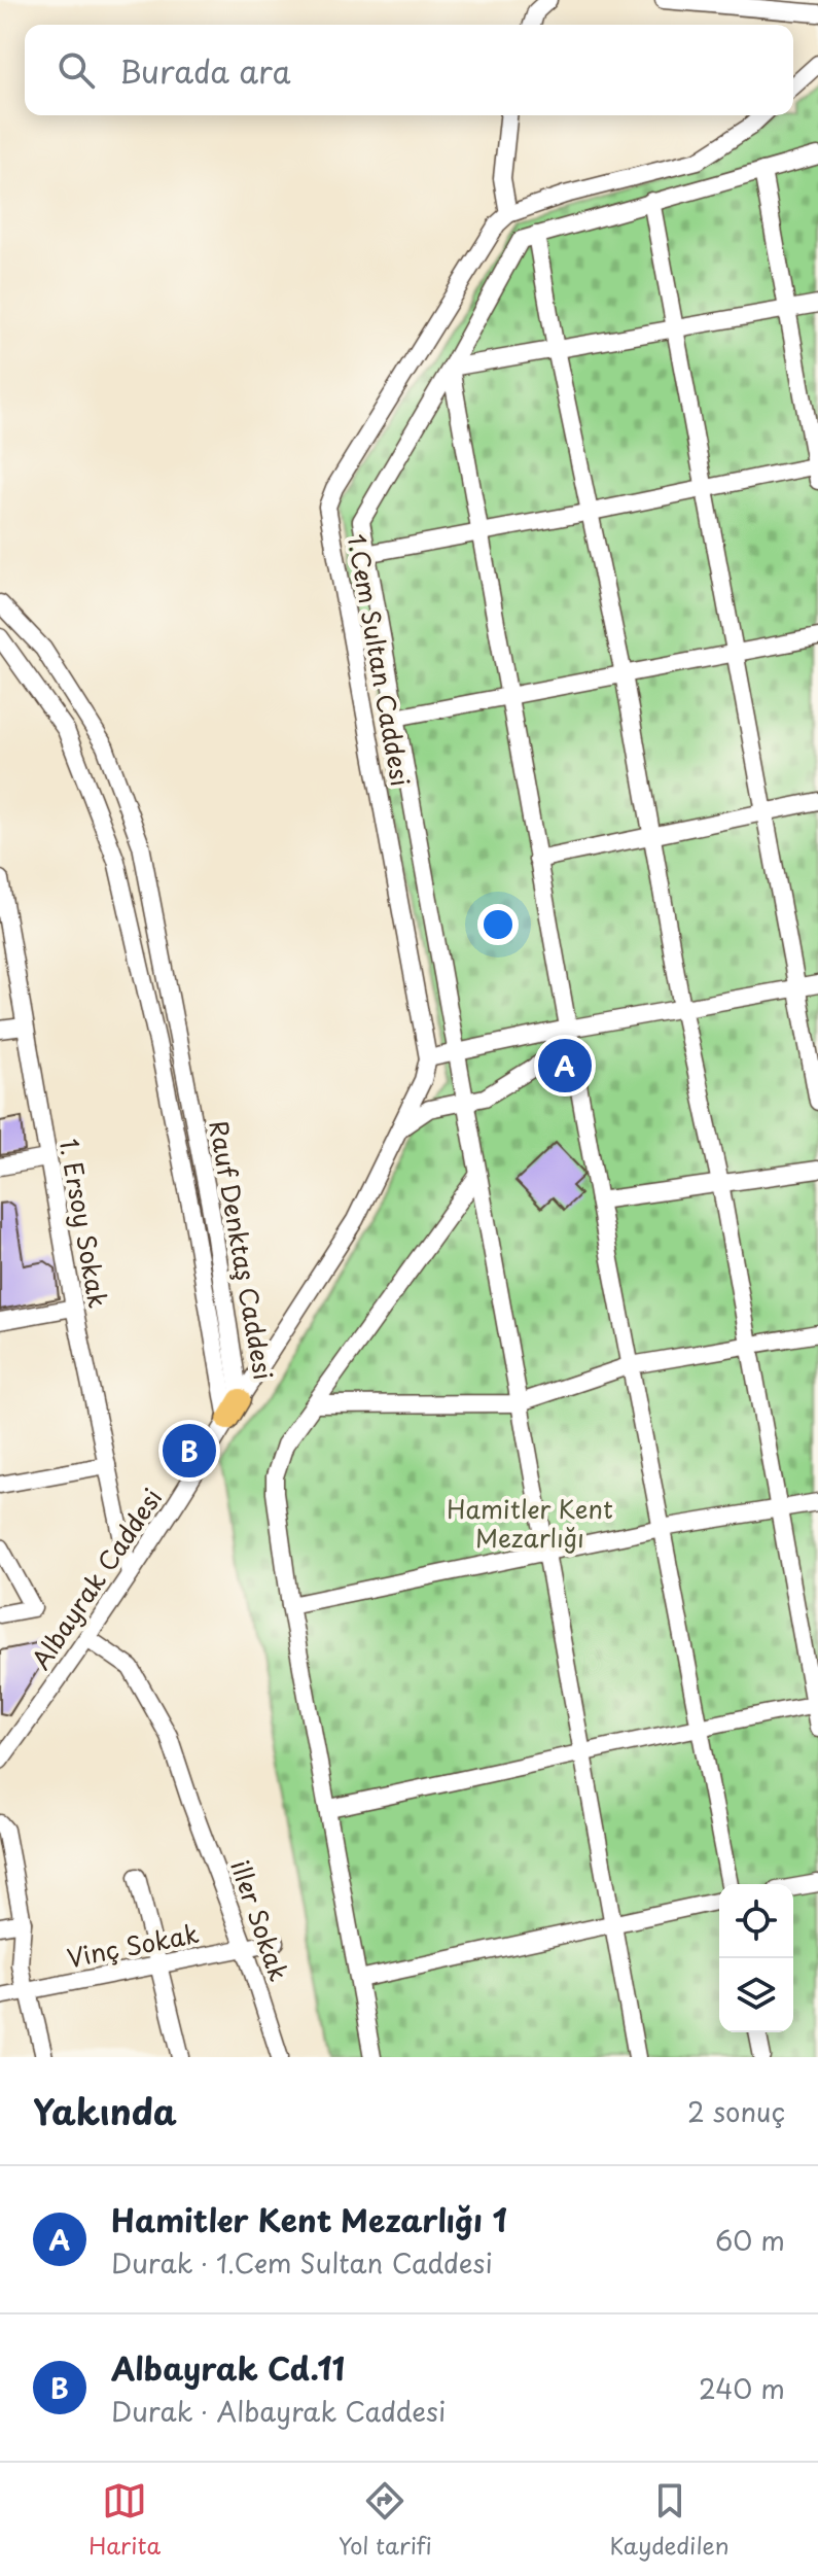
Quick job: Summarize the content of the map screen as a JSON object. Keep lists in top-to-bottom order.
{
  "streets": {
    "main road": ["Rauf Denktaş Caddesi"],
    "street": [
      "1.Cem Sultan Caddesi",
      "1. Ersoy Sokak",
      "Albayrak Caddesi",
      "iller Sokak",
      "Vinç Sokak"
    ]
  },
  "crossings": [
    ["1.Cem Sultan Caddesi", "Rauf Denktaş Caddesi"],
    ["1. Ersoy Sokak", "Albayrak Caddesi"],
    ["Rauf Denktaş Caddesi", "Albayrak Caddesi"],
    ["Albayrak Caddesi", "iller Sokak"],
    ["iller Sokak", "Vinç Sokak"]
  ],
  "parks": ["Hamitler Kent Mezarlığı"],
  "page": {
    "search": "Burada ara",
    "pins": ["A", "B"],
    "heading": ["Yakında", "2 sonuç"],
    "list": [
      {
        "mark": "A",
        "name": "Hamitler Kent Mezarlığı 1",
        "note": "Durak · 1.Cem Sultan Caddesi",
        "value": "60 m"
      },
      {
        "mark": "B",
        "name": "Albayrak Cd.11",
        "note": "Durak · Albayrak Caddesi",
        "value": "240 m"
      }
    ],
    "nav": ["Harita", "Yol tarifi", "Kaydedilen"]
  }
}
